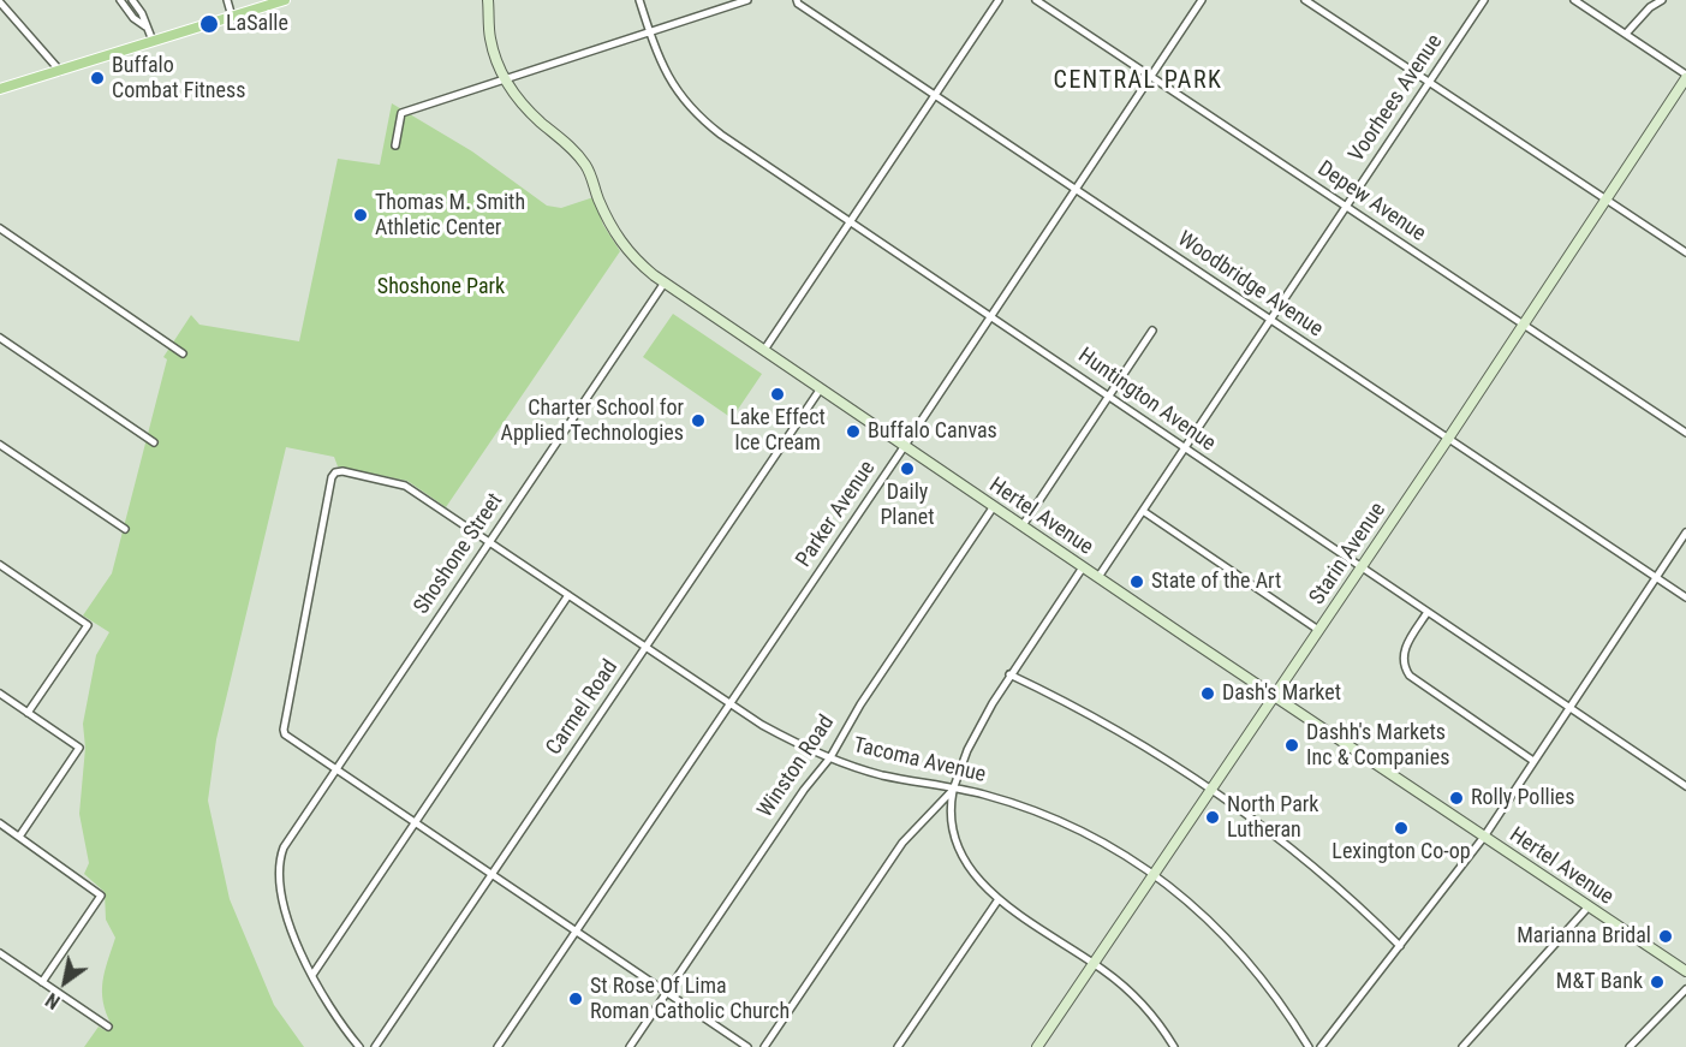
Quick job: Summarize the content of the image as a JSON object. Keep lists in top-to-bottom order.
{
  "streets": {
    "street": [
      "Voorhees Avenue",
      "Depew Avenue",
      "Woodbridge Avenue",
      "Huntington Avenue",
      "Parker Avenue",
      "Hertel Avenue",
      "Shoshone Street",
      "Starin Avenue",
      "Carmel Road",
      "Tacoma Avenue",
      "Winston Road"
    ]
  },
  "crossings": [
    ["Voorhees Avenue", "Depew Avenue"],
    ["Voorhees Avenue", "Woodbridge Avenue"],
    ["Voorhees Avenue", "Huntington Avenue"],
    ["Voorhees Avenue", "Hertel Avenue"],
    ["Depew Avenue", "Parker Avenue"],
    ["Depew Avenue", "Starin Avenue"],
    ["Woodbridge Avenue", "Parker Avenue"],
    ["Woodbridge Avenue", "Starin Avenue"],
    ["Huntington Avenue", "Parker Avenue"],
    ["Huntington Avenue", "Starin Avenue"],
    ["Parker Avenue", "Hertel Avenue"],
    ["Parker Avenue", "Tacoma Avenue"],
    ["Hertel Avenue", "Shoshone Street"],
    ["Hertel Avenue", "Starin Avenue"],
    ["Hertel Avenue", "Carmel Road"],
    ["Hertel Avenue", "Winston Road"],
    ["Shoshone Street", "Tacoma Avenue"],
    ["Starin Avenue", "Tacoma Avenue"],
    ["Carmel Road", "Tacoma Avenue"],
    ["Tacoma Avenue", "Winston Road"]
  ],
  "districts": ["CENTRAL PARK"],
  "parks": ["Shoshone Park"],
  "places": [
    "LaSalle",
    "Buffalo Combat Fitness",
    "Thomas M. Smith Athletic Center",
    "Lake Effect Ice Cream",
    "Charter School for Applied Technologies",
    "Buffalo Canvas",
    "Daily Planet",
    "State of the Art",
    "Dash's Market",
    "Dashh's Markets Inc & Companies",
    "Rolly Pollies",
    "North Park Lutheran",
    "Lexington Co-op",
    "Marianna Bridal",
    "M&T Bank",
    "St Rose Of Lima Roman Catholic Church"
  ],
  "north": "bottom left"
}
